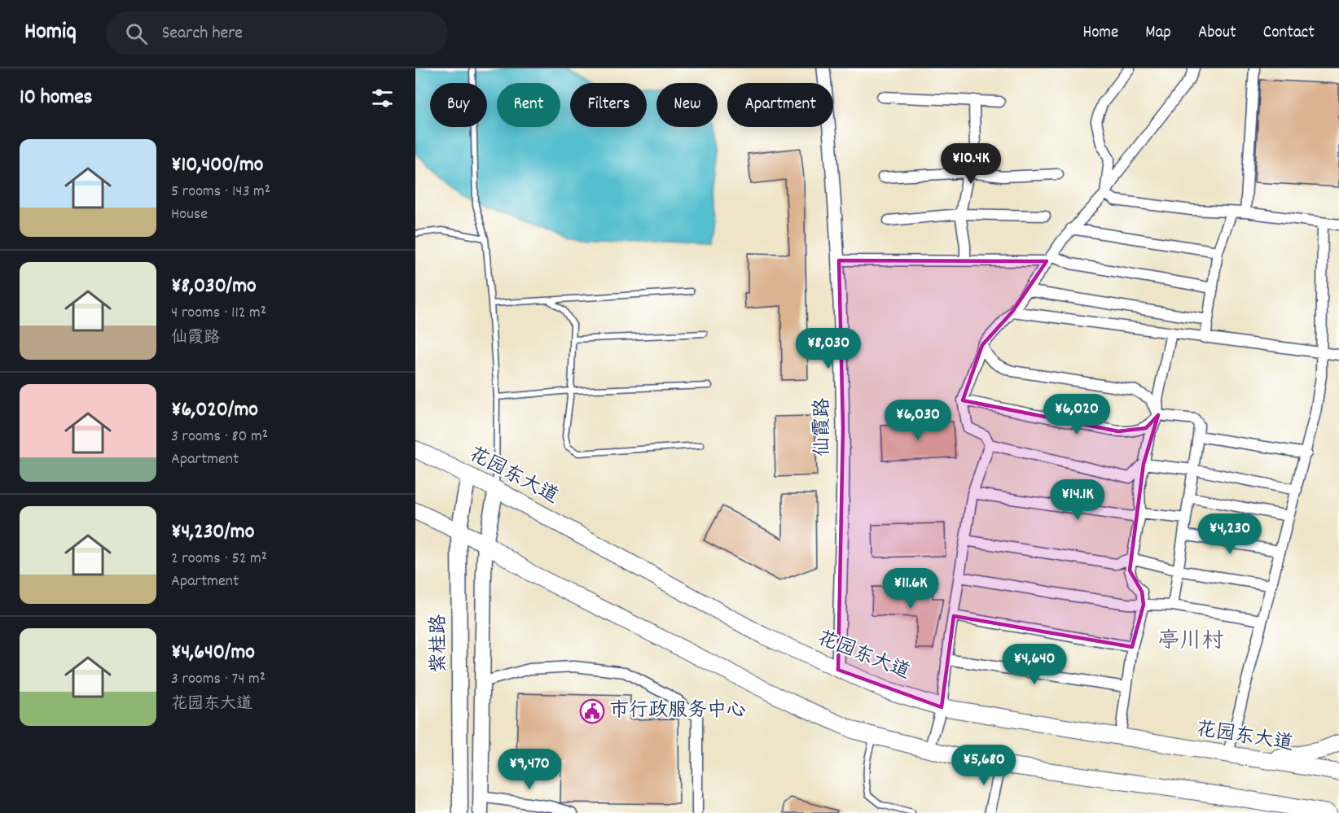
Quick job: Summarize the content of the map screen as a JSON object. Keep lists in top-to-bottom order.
{
  "streets": {
    "main road": ["花园东大道", "紫桂路"],
    "street": ["仙霞路"]
  },
  "crossings": [
    ["仙霞路", "花园东大道"],
    ["花园东大道", "紫桂路"]
  ],
  "districts": ["亭川村"],
  "places": {
    "public building": ["市行政服务中心"]
  },
  "page": {
    "header": "Homiq",
    "search": "Search here",
    "nav": [
      "Home",
      "Map",
      "About",
      "Contact"
    ],
    "heading": "10 homes",
    "chip": [
      "Buy",
      "Rent",
      "Filters",
      "New",
      "Apartment"
    ],
    "list": [
      {
        "name": "¥10,400/mo",
        "note": "5 rooms · 143 m² · House"
      },
      {
        "name": "¥8,030/mo",
        "note": "4 rooms · 112 m² · 仙霞路"
      },
      {
        "name": "¥6,020/mo",
        "note": "3 rooms · 80 m² · Apartment"
      },
      {
        "name": "¥4,230/mo",
        "note": "2 rooms · 52 m² · Apartment"
      },
      {
        "name": "¥4,640/mo",
        "note": "3 rooms · 74 m² · 花园东大道"
      }
    ],
    "price": [
      "¥10.4K",
      "¥8,030",
      "¥6,020",
      "¥6,030",
      "¥14.1K",
      "¥4,230",
      "¥11.6K",
      "¥4,640",
      "¥5,680",
      "¥9,470"
    ]
  }
}
